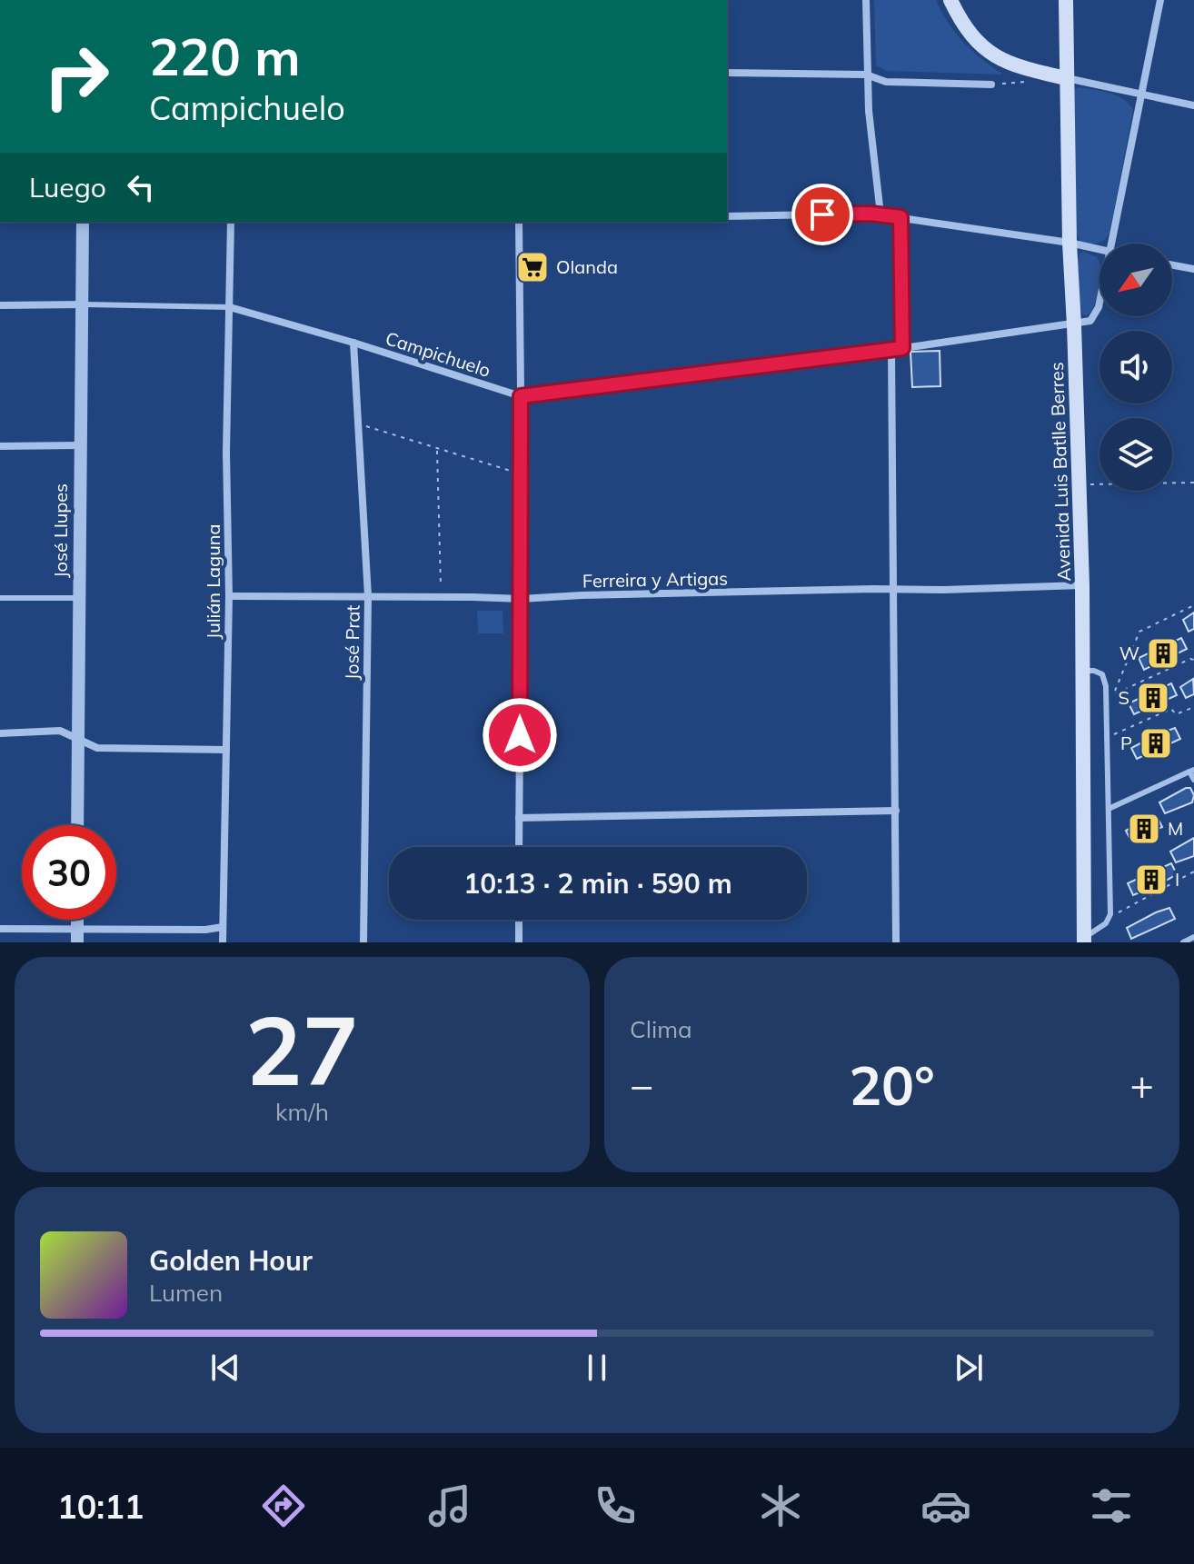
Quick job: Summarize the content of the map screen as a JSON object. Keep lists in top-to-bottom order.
{
  "streets": {
    "main road": ["Avenida Luis Batlle Berres"],
    "street": [
      "Campichuelo",
      "José Llupes",
      "Ferreira y Artigas",
      "Julián Laguna",
      "José Prat"
    ]
  },
  "crossings": [
    ["Campichuelo", "Avenida Luis Batlle Berres"],
    ["Campichuelo", "Julián Laguna"],
    ["Campichuelo", "José Prat"],
    ["Avenida Luis Batlle Berres", "Ferreira y Artigas"],
    ["Ferreira y Artigas", "Julián Laguna"],
    ["Ferreira y Artigas", "José Prat"]
  ],
  "places": {
    "supermarket": ["Olanda"],
    "building": [
      "W",
      "S",
      "P",
      "M",
      "I"
    ]
  },
  "north": "bottom left",
  "page": {
    "turn": ["220 m", "Campichuelo"],
    "then": "Luego",
    "limit": "30",
    "trip": "10:13 · 2 min · 590 m",
    "tile": [
      ["27", "km/h"],
      "Clima"
    ],
    "heat": ["−", "20°", "+"],
    "song": ["Golden Hour", "Lumen"],
    "tabs": "10:11"
  }
}
